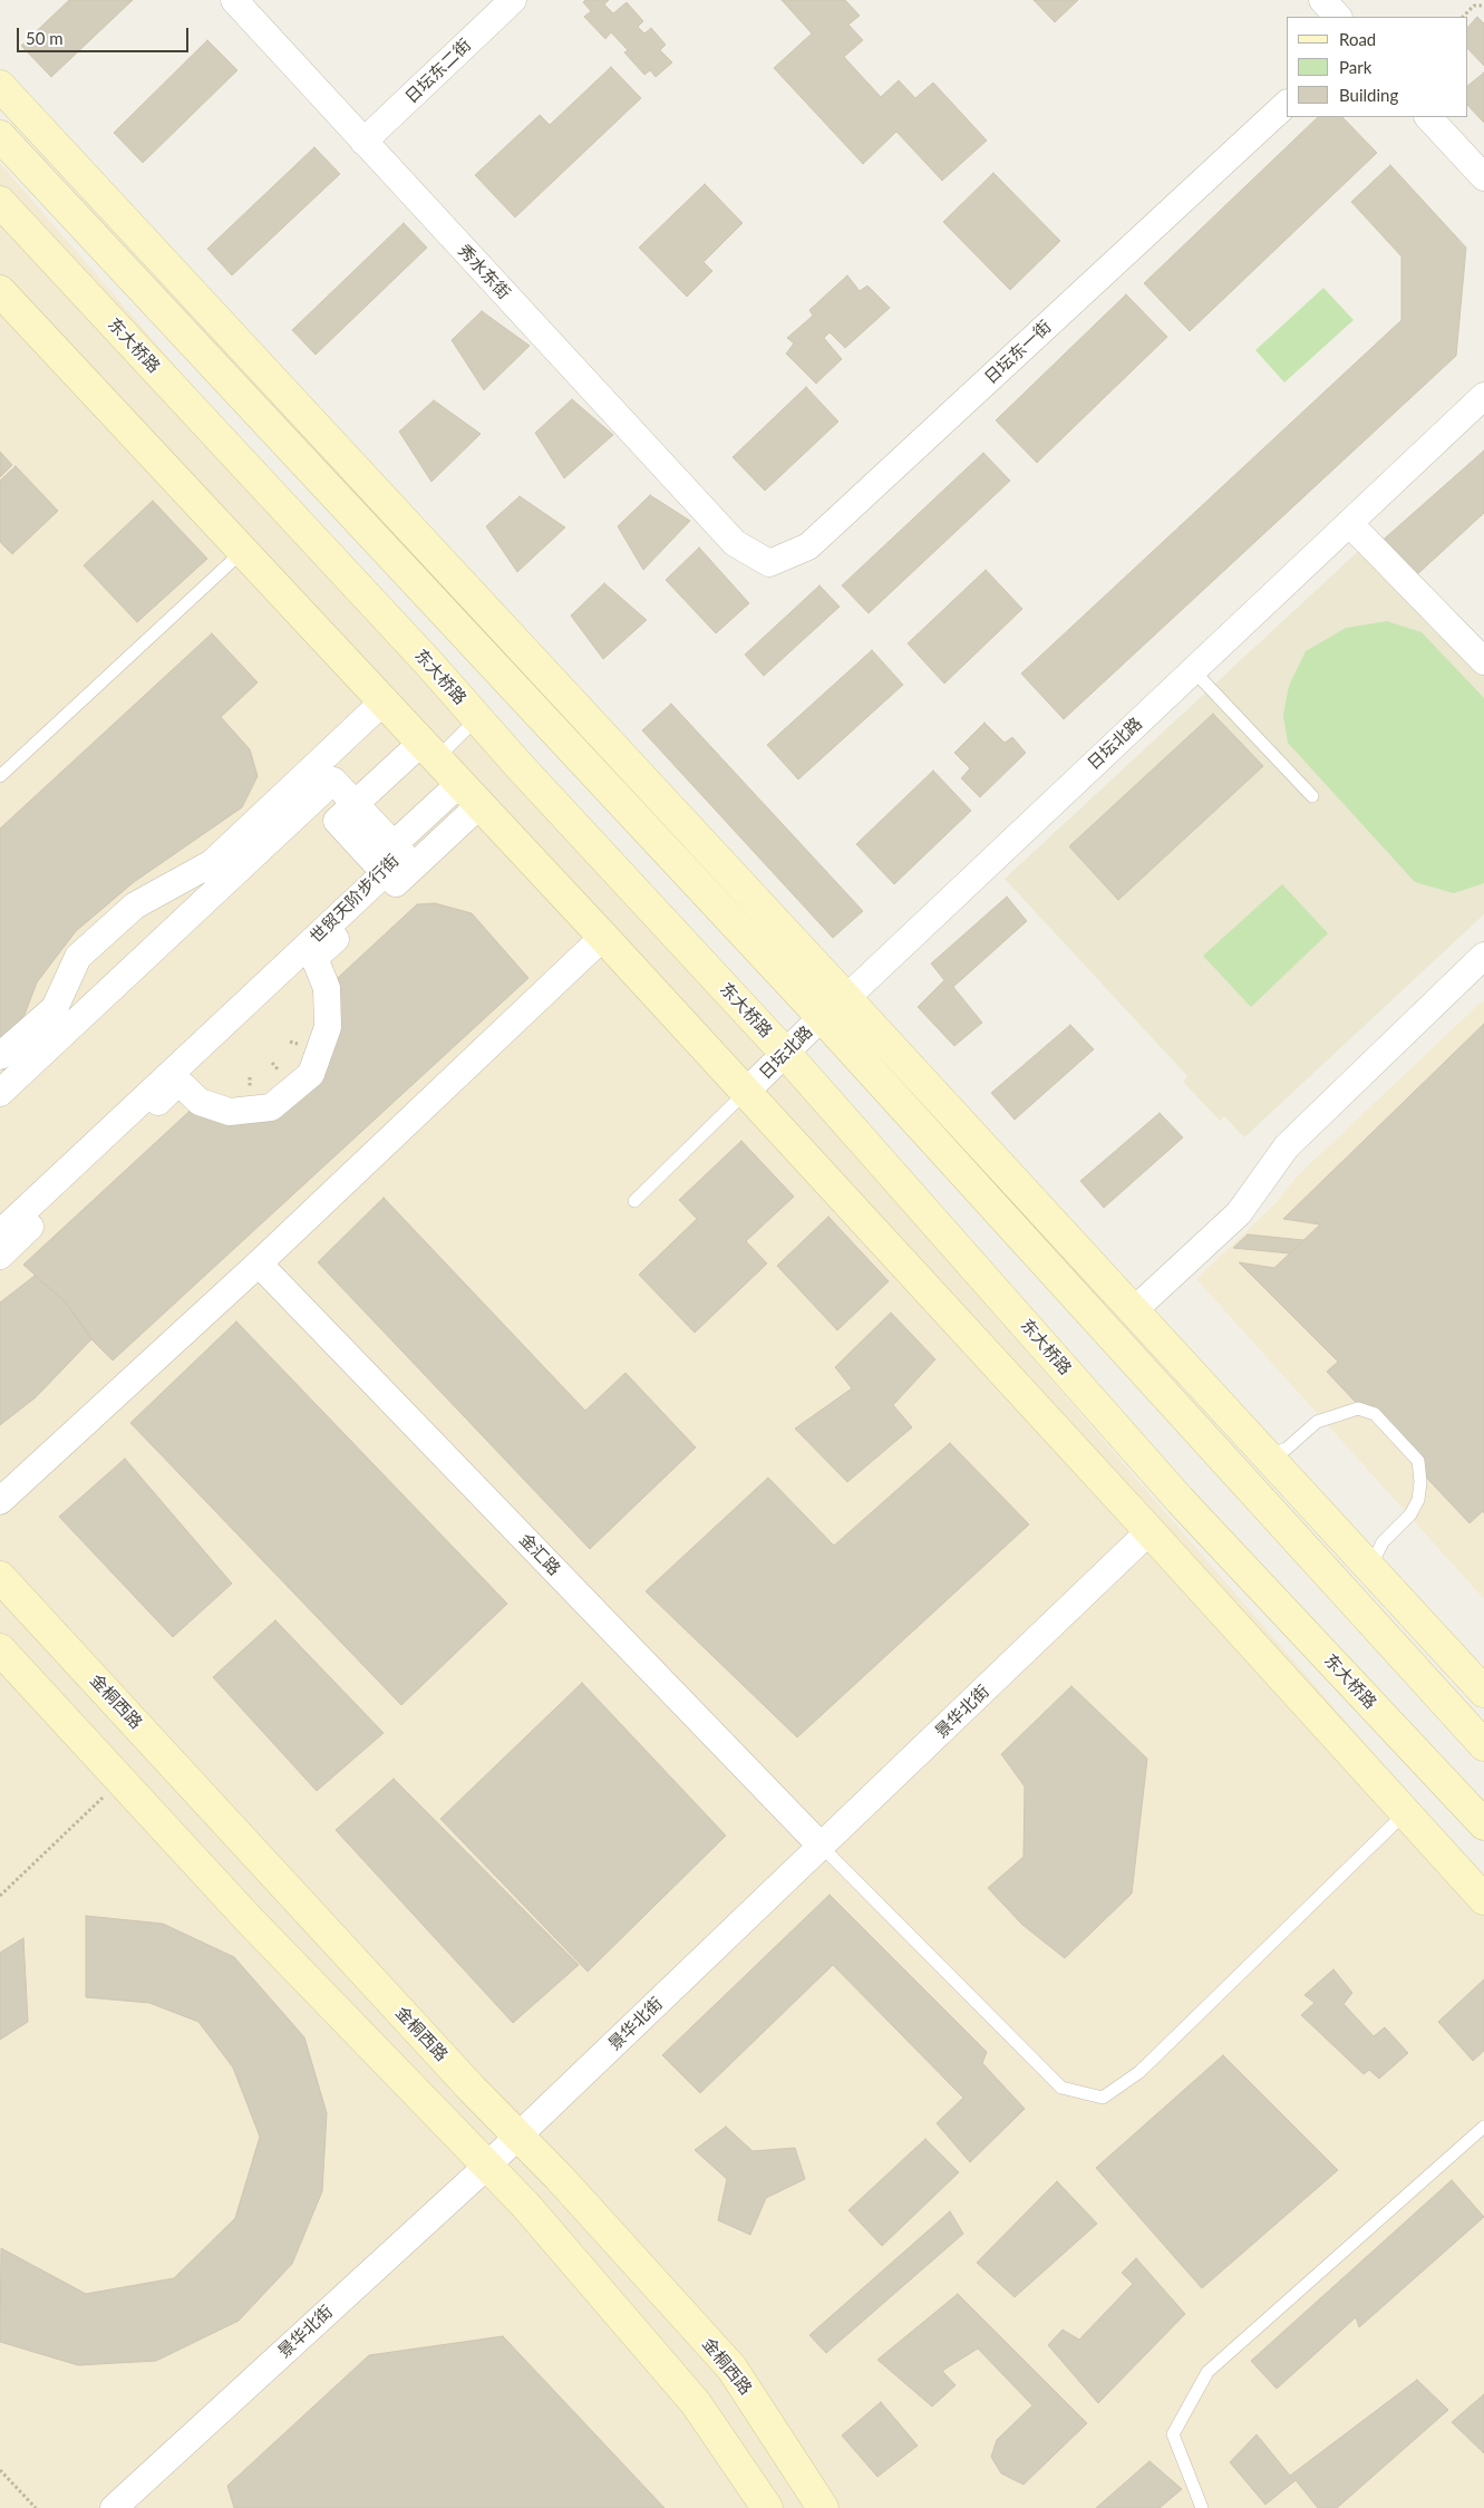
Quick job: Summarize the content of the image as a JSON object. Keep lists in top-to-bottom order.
{
  "streets": {
    "main road": ["东大桥路", "金桐西路"],
    "street": [
      "日坛东二街",
      "秀水东街",
      "日坛东一街",
      "日坛北路",
      "世贸天阶步行街",
      "金汇路",
      "景华北街"
    ]
  },
  "crossings": [
    ["日坛东二街", "秀水东街"],
    ["秀水东街", "日坛东一街"],
    ["东大桥路", "日坛北路"],
    ["金汇路", "景华北街"],
    ["金桐西路", "景华北街"]
  ],
  "legend": ["Road", "Park", "Building"],
  "scale_bar": "50 m"
}
